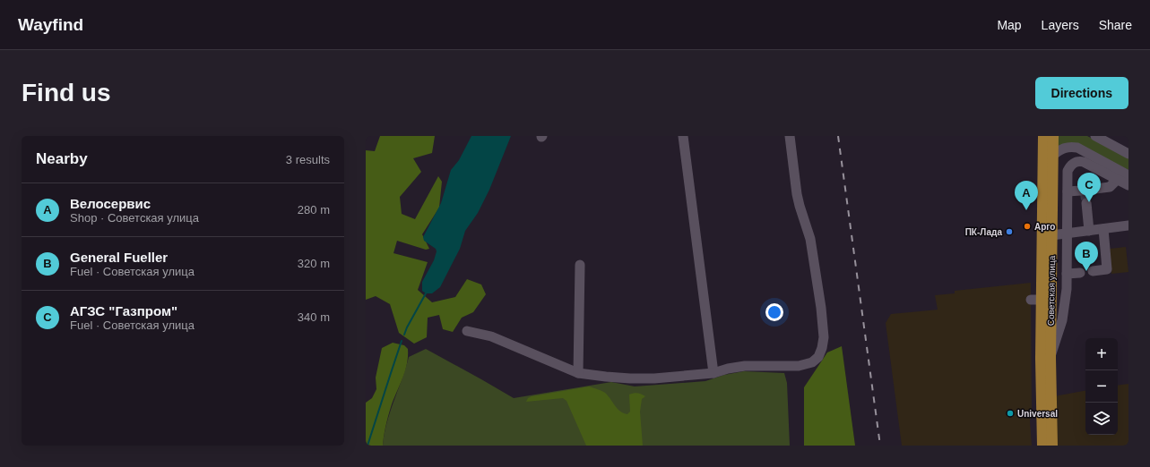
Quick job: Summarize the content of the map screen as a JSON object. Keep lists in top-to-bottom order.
{
  "streets": {
    "main road": ["Советская улица"]
  },
  "places": ["Арго", "ПК-Лада", "Universal"],
  "page": {
    "header": "Wayfind",
    "nav": ["Map", "Layers", "Share"],
    "buttons": "Directions",
    "title": "Find us",
    "heading": ["Nearby", "3 results"],
    "pins": ["C", "A", "B"],
    "list": [
      {
        "mark": "A",
        "name": "Велосервис",
        "note": "Shop · Советская улица",
        "value": "280 m"
      },
      {
        "mark": "B",
        "name": "General Fueller",
        "note": "Fuel · Советская улица",
        "value": "320 m"
      },
      {
        "mark": "C",
        "name": "АГЗС \"Газпром\"",
        "note": "Fuel · Советская улица",
        "value": "340 m"
      }
    ],
    "map_buttons": ["+", "−"]
  }
}
